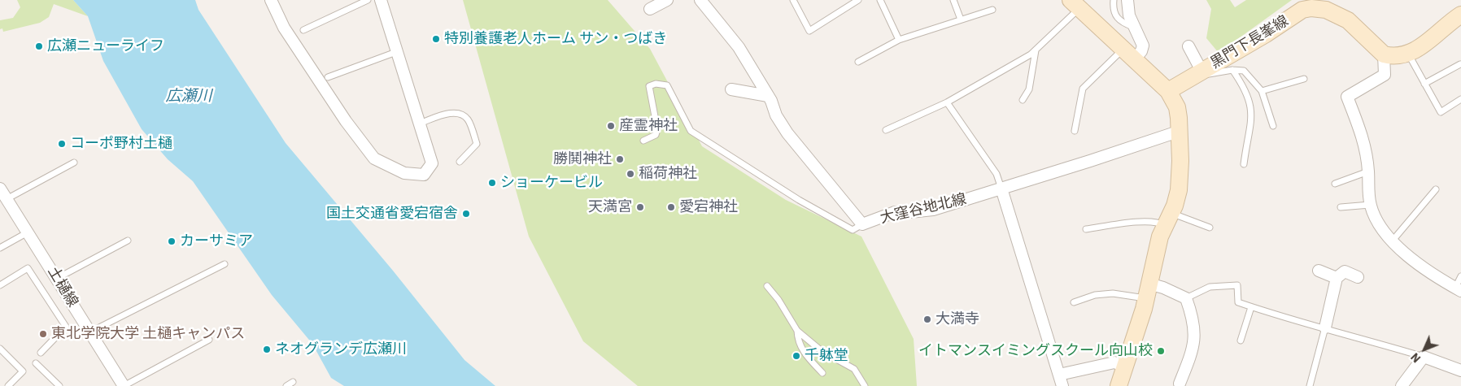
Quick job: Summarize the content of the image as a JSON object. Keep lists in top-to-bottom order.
{
  "streets": {
    "street": ["黒門下長峯線", "大窪谷地北線", "土樋線"]
  },
  "water": ["広瀬川"],
  "places": [
    "特別養護老人ホーム サン・つばき",
    "広瀬ニューライフ",
    "産霊神社",
    "コーポ野村土樋",
    "勝鬨神社",
    "稲荷神社",
    "ショーケービル",
    "天満宮",
    "愛宕神社",
    "国土交通省愛宕宿舎",
    "カーサミア",
    "大満寺",
    "東北学院大学 土樋キャンパス",
    "ネオグランデ広瀬川",
    "イトマンスイミングスクール向山校",
    "千躰堂"
  ],
  "north": "bottom left"
}
